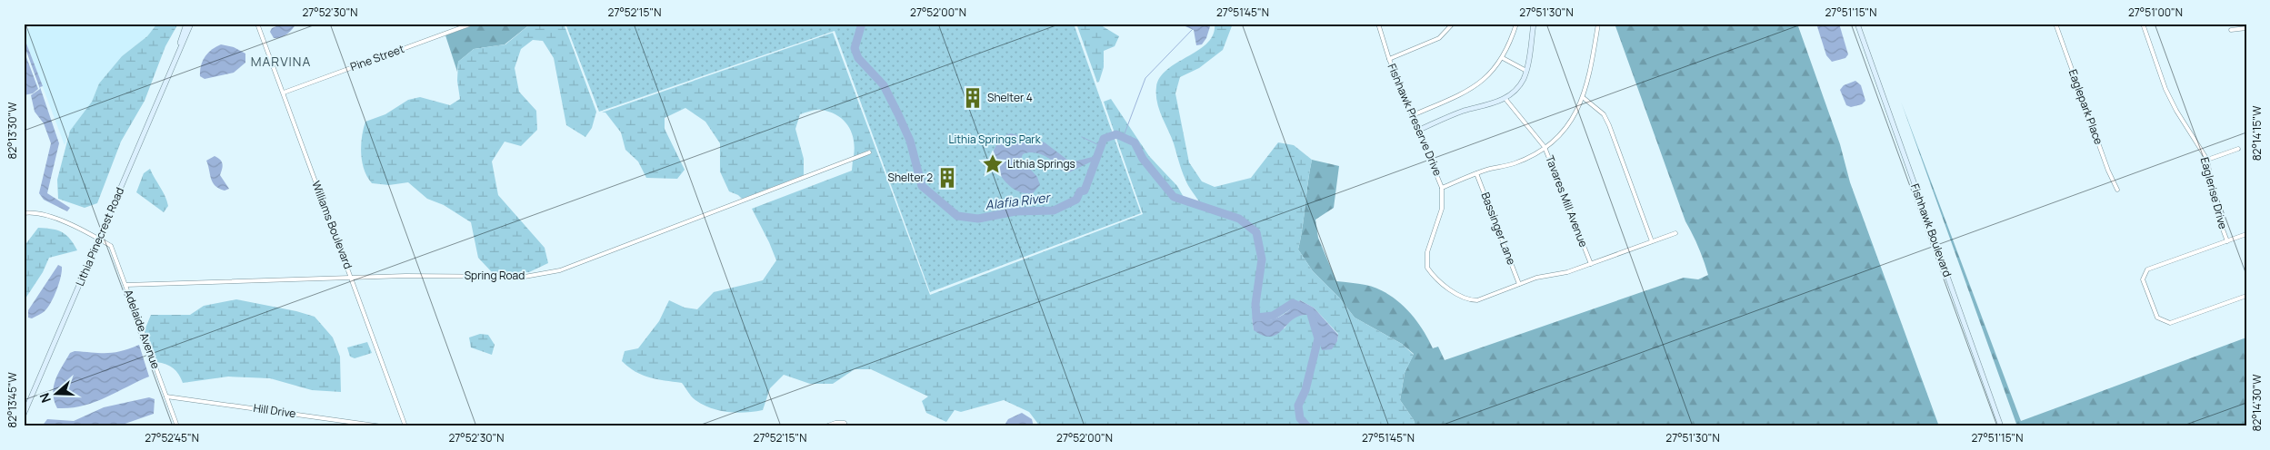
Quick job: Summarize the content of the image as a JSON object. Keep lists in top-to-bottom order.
{
  "streets": {
    "main road": ["Fishhawk Boulevard", "Lithia Pinecrest Road"],
    "street": [
      "Pine Street",
      "Eaglepark Place",
      "Fishhawk Preserve Drive",
      "Eaglerise Drive",
      "Tavares Mill Avenue",
      "Williams Boulevard",
      "Bassinger Lane",
      "Spring Road",
      "Adelaide Avenue",
      "Hill Drive"
    ]
  },
  "crossings": [
    ["Pine Street", "Williams Boulevard"],
    ["Fishhawk Preserve Drive", "Tavares Mill Avenue"],
    ["Fishhawk Preserve Drive", "Bassinger Lane"],
    ["Williams Boulevard", "Spring Road"],
    ["Lithia Pinecrest Road", "Adelaide Avenue"],
    ["Spring Road", "Adelaide Avenue"],
    ["Adelaide Avenue", "Hill Drive"]
  ],
  "districts": ["MARVINA"],
  "water": ["Alafia River"],
  "parks": ["Lithia Springs Park"],
  "places": {
    "building": ["Shelter 4", "Shelter 2"],
    "place": ["Lithia Springs"]
  },
  "north": "left",
  "coordinates": [
    "27°52'30\"N",
    "27°52'15\"N",
    "27°52'00\"N",
    "27°51'45\"N",
    "27°51'30\"N",
    "27°51'15\"N",
    "27°51'00\"N",
    "82°13'30\"W",
    "82°14'15\"W",
    "82°13'45\"W",
    "82°14'30\"W",
    "27°52'45\"N"
  ]
}
